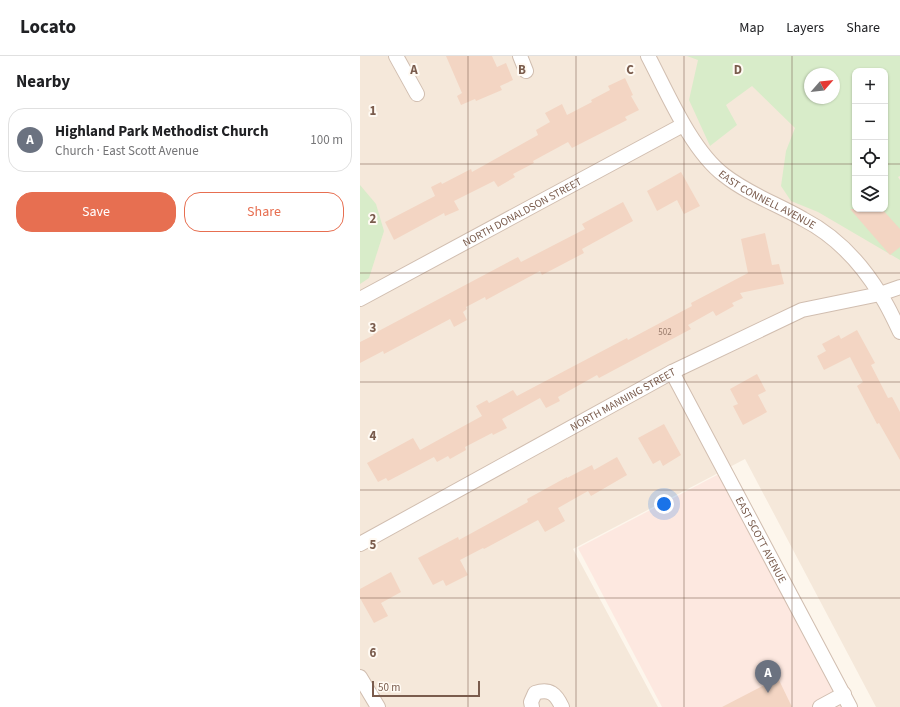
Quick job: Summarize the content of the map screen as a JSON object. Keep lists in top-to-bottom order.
{
  "streets": {
    "street": [
      "EAST CONNELL AVENUE",
      "NORTH DONALDSON STREET",
      "NORTH MANNING STREET",
      "EAST SCOTT AVENUE"
    ]
  },
  "crossings": [
    ["EAST CONNELL AVENUE", "NORTH DONALDSON STREET"],
    ["EAST CONNELL AVENUE", "NORTH MANNING STREET"],
    ["NORTH MANNING STREET", "EAST SCOTT AVENUE"]
  ],
  "house_numbers": ["502"],
  "scale_bar": "50 m",
  "north": "top right",
  "page": {
    "header": "Locato",
    "nav": ["Map", "Layers", "Share"],
    "heading": "Nearby",
    "map_buttons": ["+", "−"],
    "list": [
      {
        "mark": "A",
        "name": "Highland Park Methodist Church",
        "note": "Church · East Scott Avenue",
        "value": "100 m"
      }
    ],
    "buttons": ["Save", "Share"],
    "pins": "A",
    "scale": "50 m"
  },
  "grid": {
    "columns": [
      "A",
      "B",
      "C",
      "D"
    ],
    "rows": [
      "1",
      "2",
      "3",
      "4",
      "5",
      "6"
    ]
  }
}
